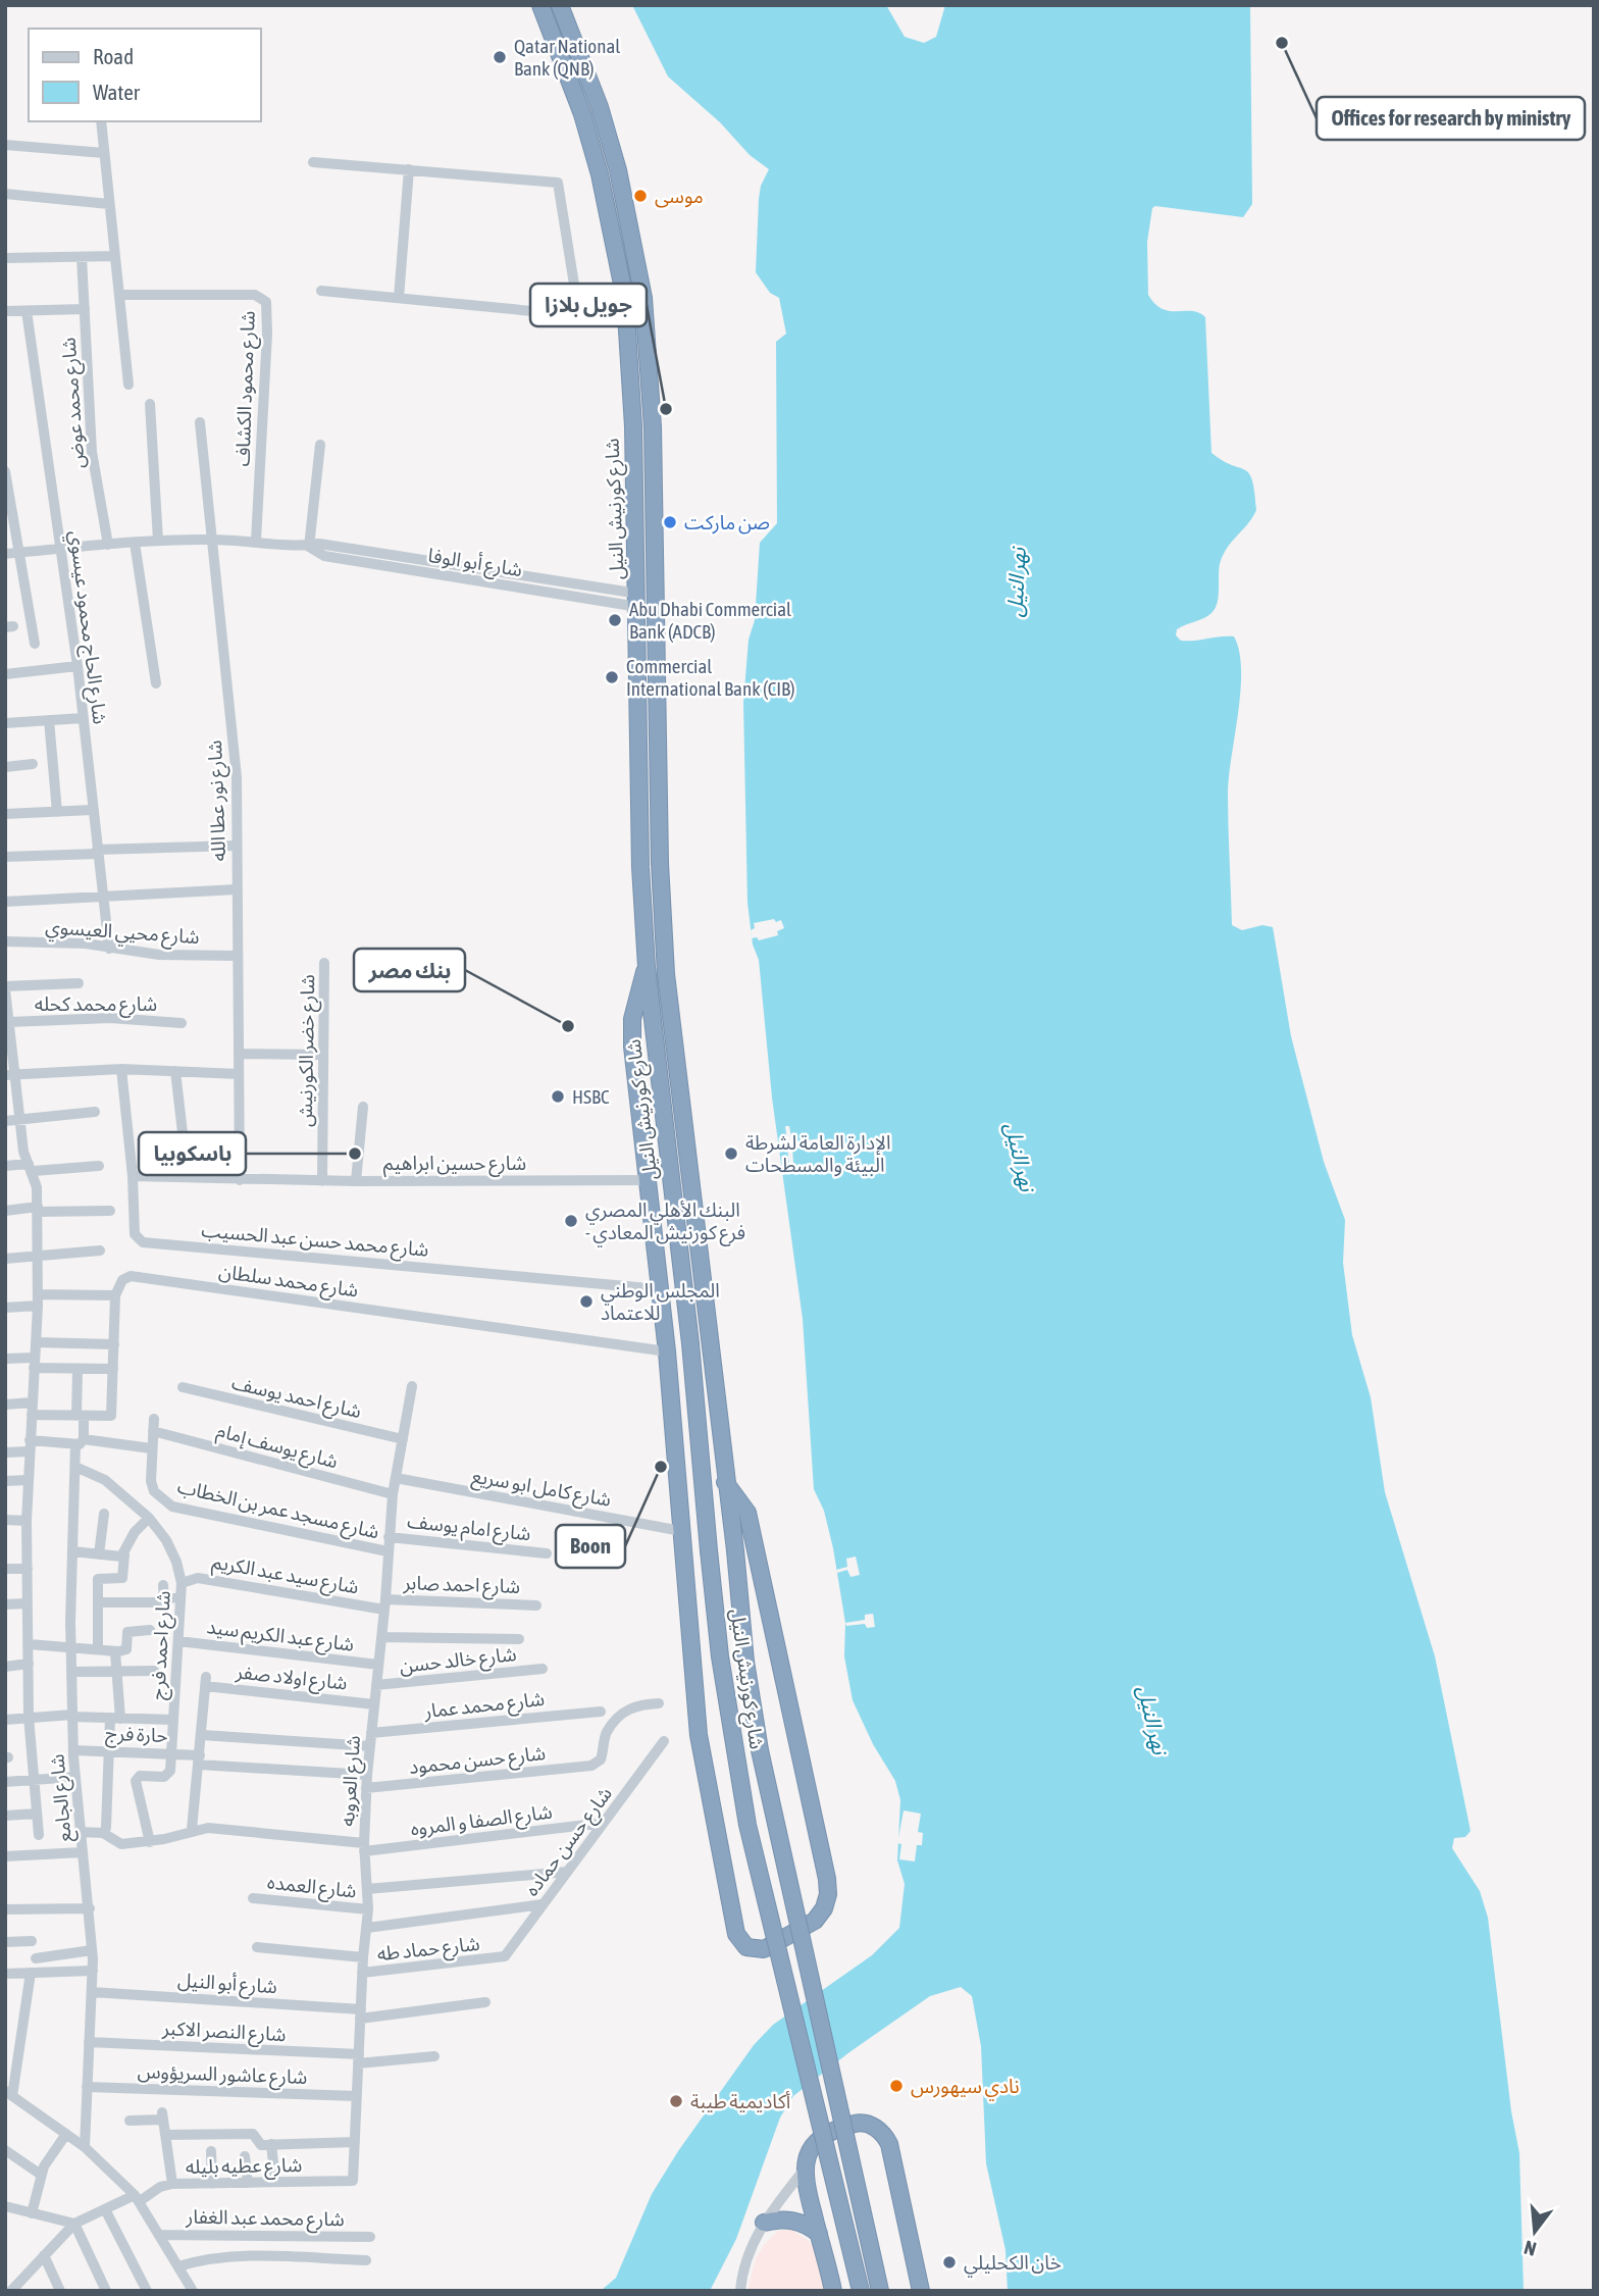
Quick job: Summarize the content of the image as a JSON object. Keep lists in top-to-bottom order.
{
  "streets": {
    "highway": ["شارع كورنيش النيل"],
    "street": [
      "شارع محمود الكشاف",
      "شارع محمد عوض",
      "شارع أبو الوفا",
      "شارع الحاج محمود عيسوي",
      "شارع نور عطا الله",
      "شارع محيي العيسوي",
      "شارع محمد كحله",
      "شارع خضر الكورنيش",
      "شارع حسين ابراهيم",
      "شارع محمد حسن عبد الحسيب",
      "شارع محمد سلطان",
      "شارع احمد يوسف",
      "شارع يوسف إمام",
      "شارع كامل ابو سريع",
      "شارع مسجد عمر بن الخطاب",
      "شارع امام يوسف",
      "شارع سيد عبد الكريم",
      "شارع احمد صابر",
      "شارع عبد الكريم سيد",
      "شارع احمد فرج",
      "شارع خالد حسن",
      "شارع اولاد صفر",
      "شارع محمد عمار",
      "حارة فرج",
      "شارع حسن محمود",
      "شارع العروبه",
      "شارع الجامع",
      "شارع الصفا و المروه",
      "شارع حسن حماده",
      "شارع العمده",
      "شارع حماد طه",
      "شارع أبو النيل",
      "شارع النصر الاكبر",
      "شارع عاشور السريؤوس",
      "شارع عطيه بليله",
      "شارع محمد عبد الغفار"
    ]
  },
  "crossings": [
    ["شارع محمود الكشاف", "شارع أبو الوفا"],
    ["شارع محمد عوض", "شارع أبو الوفا"],
    ["شارع كورنيش النيل", "شارع أبو الوفا"],
    ["شارع أبو الوفا", "شارع الحاج محمود عيسوي"],
    ["شارع أبو الوفا", "شارع نور عطا الله"],
    ["شارع الحاج محمود عيسوي", "شارع محيي العيسوي"],
    ["شارع نور عطا الله", "شارع محيي العيسوي"],
    ["شارع نور عطا الله", "شارع حسين ابراهيم"],
    ["شارع خضر الكورنيش", "شارع حسين ابراهيم"],
    ["شارع حسين ابراهيم", "شارع محمد حسن عبد الحسيب"],
    ["شارع احمد يوسف", "شارع العروبه"],
    ["شارع يوسف إمام", "شارع مسجد عمر بن الخطاب"],
    ["شارع يوسف إمام", "شارع العروبه"],
    ["شارع كامل ابو سريع", "شارع العروبه"],
    ["شارع مسجد عمر بن الخطاب", "شارع العروبه"],
    ["شارع امام يوسف", "شارع العروبه"],
    ["شارع سيد عبد الكريم", "شارع احمد صابر"],
    ["شارع سيد عبد الكريم", "شارع احمد فرج"],
    ["شارع سيد عبد الكريم", "شارع العروبه"],
    ["شارع احمد صابر", "شارع العروبه"],
    ["شارع عبد الكريم سيد", "شارع احمد فرج"],
    ["شارع عبد الكريم سيد", "شارع العروبه"],
    ["شارع احمد فرج", "حارة فرج"],
    ["شارع احمد فرج", "شارع الجامع"],
    ["شارع خالد حسن", "شارع العروبه"],
    ["شارع اولاد صفر", "شارع العروبه"],
    ["شارع محمد عمار", "شارع العروبه"],
    ["حارة فرج", "شارع العروبه"],
    ["حارة فرج", "شارع الجامع"],
    ["شارع حسن محمود", "شارع العروبه"],
    ["شارع العروبه", "شارع الصفا و المروه"],
    ["شارع العروبه", "شارع العمده"],
    ["شارع العروبه", "شارع حماد طه"],
    ["شارع العروبه", "شارع أبو النيل"],
    ["شارع العروبه", "شارع النصر الاكبر"],
    ["شارع العروبه", "شارع عاشور السريؤوس"],
    ["شارع العروبه", "شارع عطيه بليله"],
    ["شارع الجامع", "شارع الصفا و المروه"],
    ["شارع الجامع", "شارع أبو النيل"],
    ["شارع الجامع", "شارع النصر الاكبر"],
    ["شارع الجامع", "شارع عاشور السريؤوس"],
    ["شارع الصفا و المروه", "شارع حسن حماده"],
    ["شارع حسن حماده", "شارع حماد طه"]
  ],
  "water": ["نهر النيل"],
  "places": [
    "Offices for research by ministry",
    "Qatar National Bank (QNB)",
    "موسى",
    "جويل بلازا",
    "صن ماركت",
    "Abu Dhabi Commercial Bank (ADCB)",
    "Commercial International Bank (CIB)",
    "بنك مصر",
    "HSBC",
    "باسكوبيا",
    "الإدارة العامة لشرطة البيئة والمسطحات",
    "البنك الأهلي المصري - فرع كورنيش المعادي",
    "المجلس الوطني للاعتماد",
    "Boon",
    "نادي سيهورس",
    "أكاديمية طيبة",
    "خان الكحليلي"
  ],
  "legend": ["Road", "Water"],
  "north": "bottom"
}
